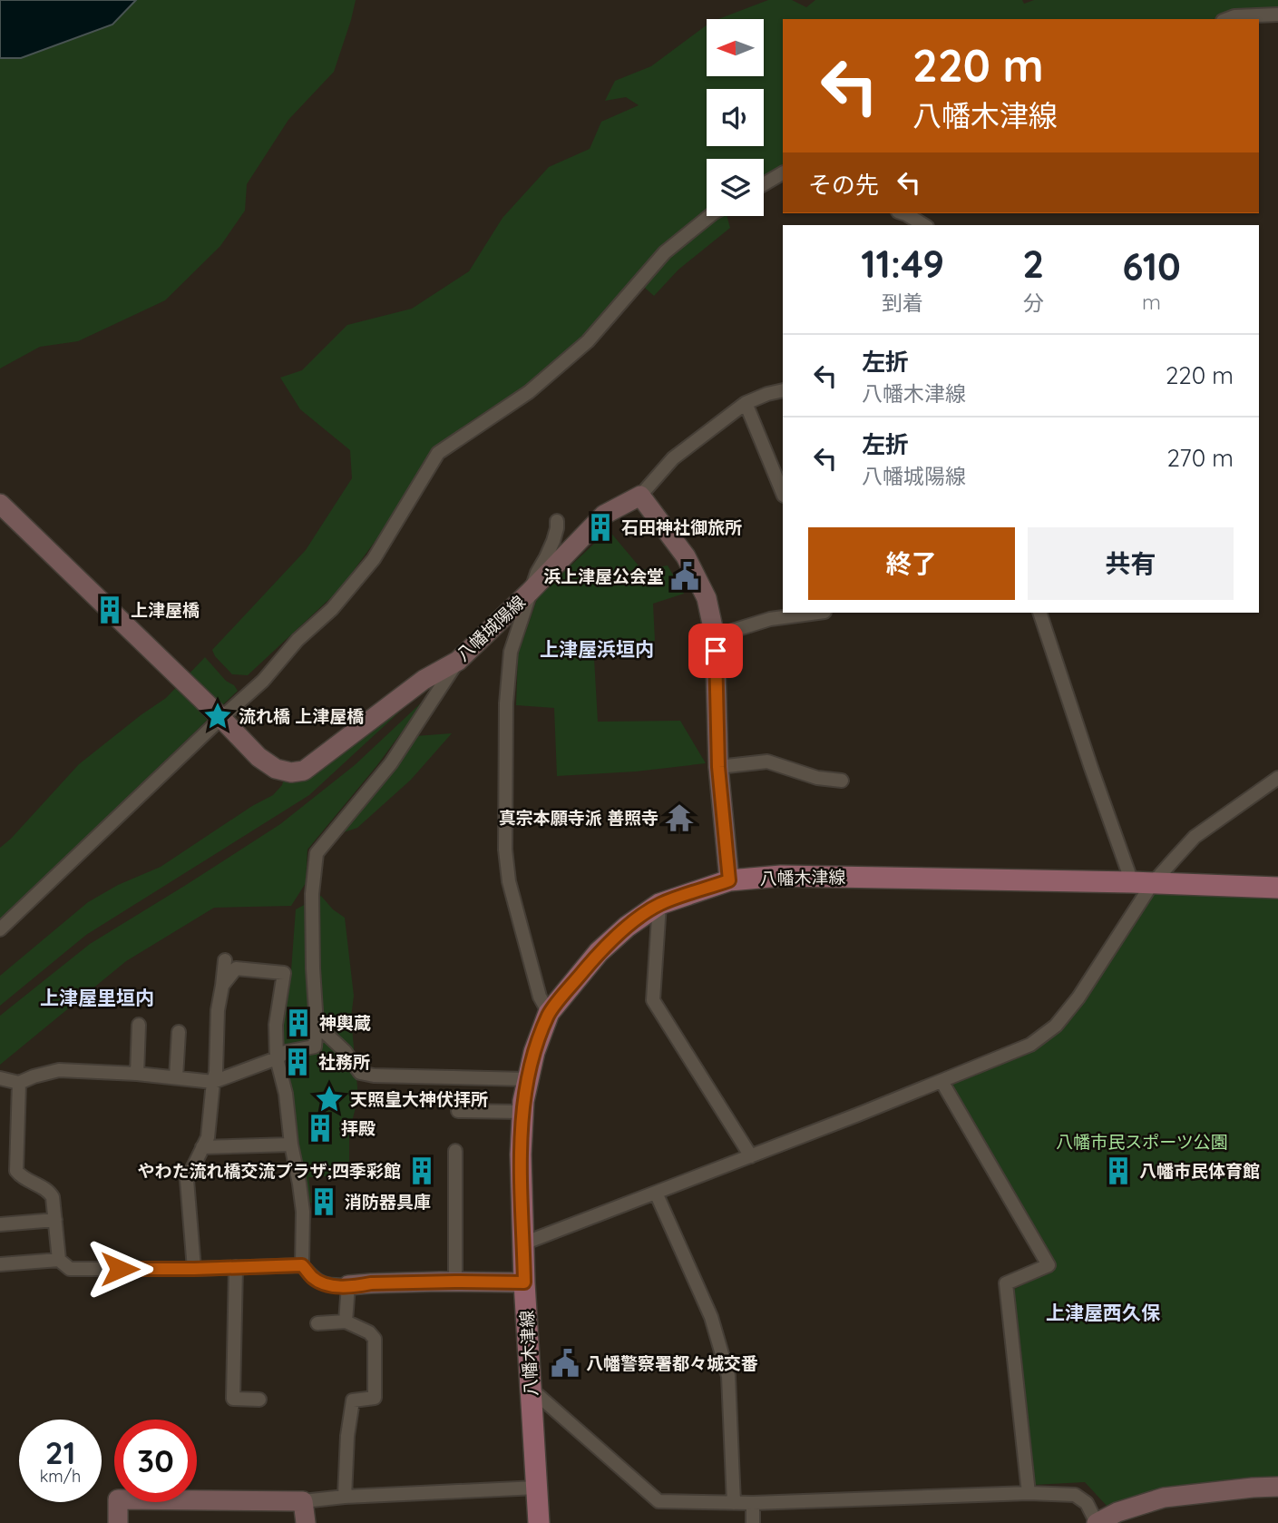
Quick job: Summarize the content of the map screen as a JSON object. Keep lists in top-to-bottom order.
{
  "streets": {
    "main road": ["八幡城陽線", "八幡木津線"]
  },
  "districts": ["上津屋浜垣内", "上津屋里垣内", "上津屋西久保"],
  "parks": ["八幡市民スポーツ公園"],
  "places": {
    "building": [
      "石田神社御旅所",
      "上津屋橋",
      "神輿蔵",
      "社務所",
      "拝殿",
      "やわた流れ橋交流プラザ;四季彩館",
      "八幡市民体育館",
      "消防器具庫"
    ],
    "public building": ["浜上津屋公会堂", "八幡警察署都々城交番"],
    "place": ["流れ橋 上津屋橋", "天照皇大神伏拝所"],
    "temple": ["真宗本願寺派 善照寺"]
  },
  "north": "left",
  "page": {
    "turn": ["220 m", "八幡木津線"],
    "then": "その先",
    "eta": [
      "11:49",
      "到着",
      "2",
      "分",
      "610",
      "m"
    ],
    "list": [
      {
        "name": "左折",
        "note": "八幡木津線",
        "value": "220 m"
      },
      {
        "name": "左折",
        "note": "八幡城陽線",
        "value": "270 m"
      }
    ],
    "buttons": ["終了", "共有"],
    "speed": "21 km/h",
    "limit": "30"
  }
}
